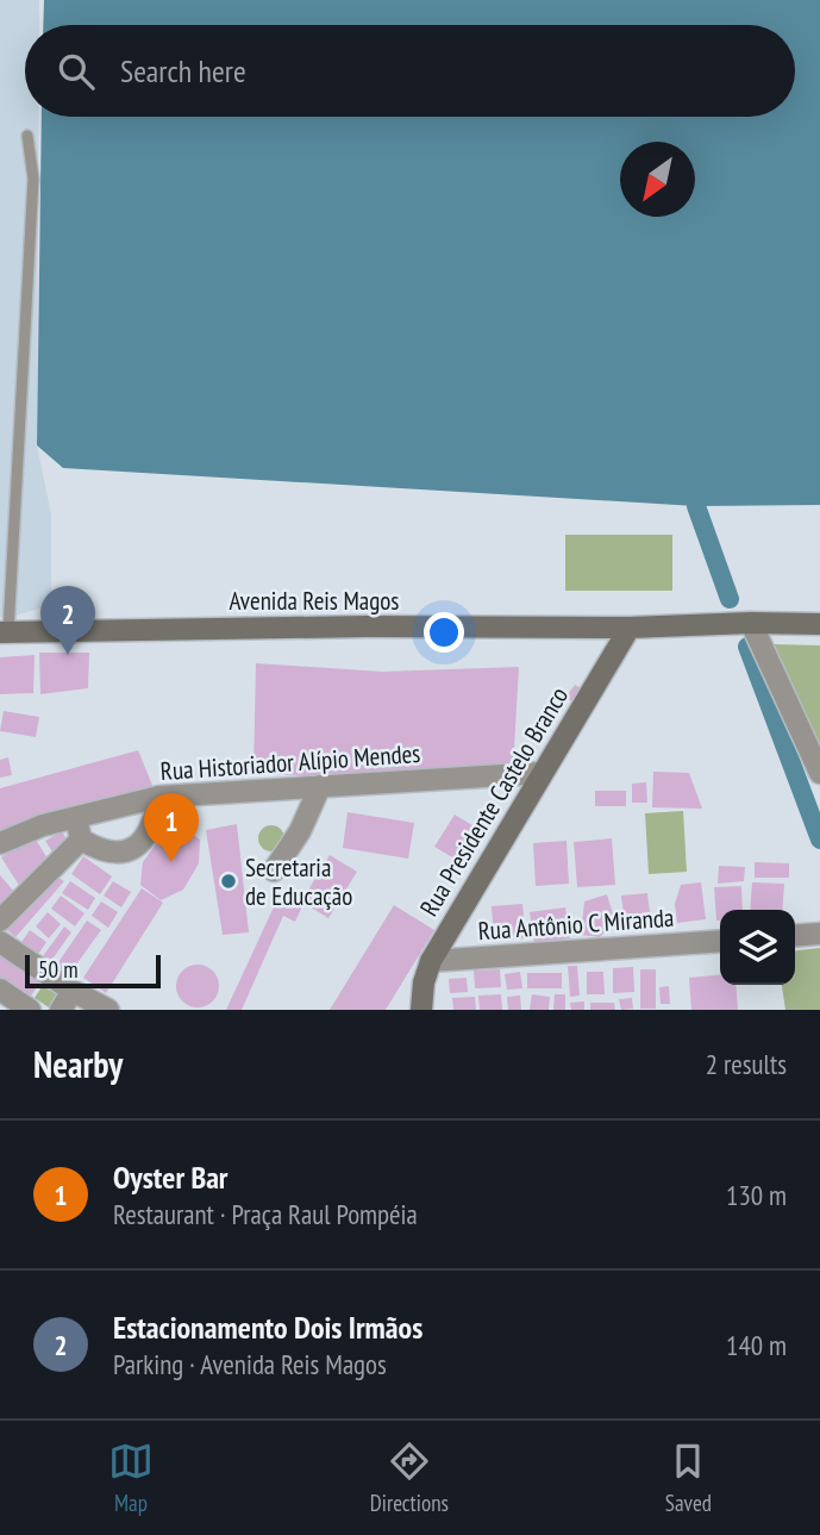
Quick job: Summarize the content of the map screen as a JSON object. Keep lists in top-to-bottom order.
{
  "streets": {
    "main road": ["Avenida Reis Magos", "Rua Presidente Castelo Branco"],
    "street": ["Rua Historiador Alípio Mendes", "Rua Antônio C Miranda"]
  },
  "crossings": [
    ["Avenida Reis Magos", "Rua Presidente Castelo Branco"],
    ["Rua Historiador Alípio Mendes", "Rua Presidente Castelo Branco"],
    ["Rua Presidente Castelo Branco", "Rua Antônio C Miranda"]
  ],
  "places": ["Secretaria de Educação"],
  "scale_bar": "50 m",
  "north": "bottom left",
  "page": {
    "search": "Search here",
    "pins": ["2", "1"],
    "scale": "50 m",
    "heading": ["Nearby", "2 results"],
    "list": [
      {
        "mark": "1",
        "name": "Oyster Bar",
        "note": "Restaurant · Praça Raul Pompéia",
        "value": "130 m"
      },
      {
        "mark": "2",
        "name": "Estacionamento Dois Irmãos",
        "note": "Parking · Avenida Reis Magos",
        "value": "140 m"
      }
    ],
    "nav": ["Map", "Directions", "Saved"]
  }
}
